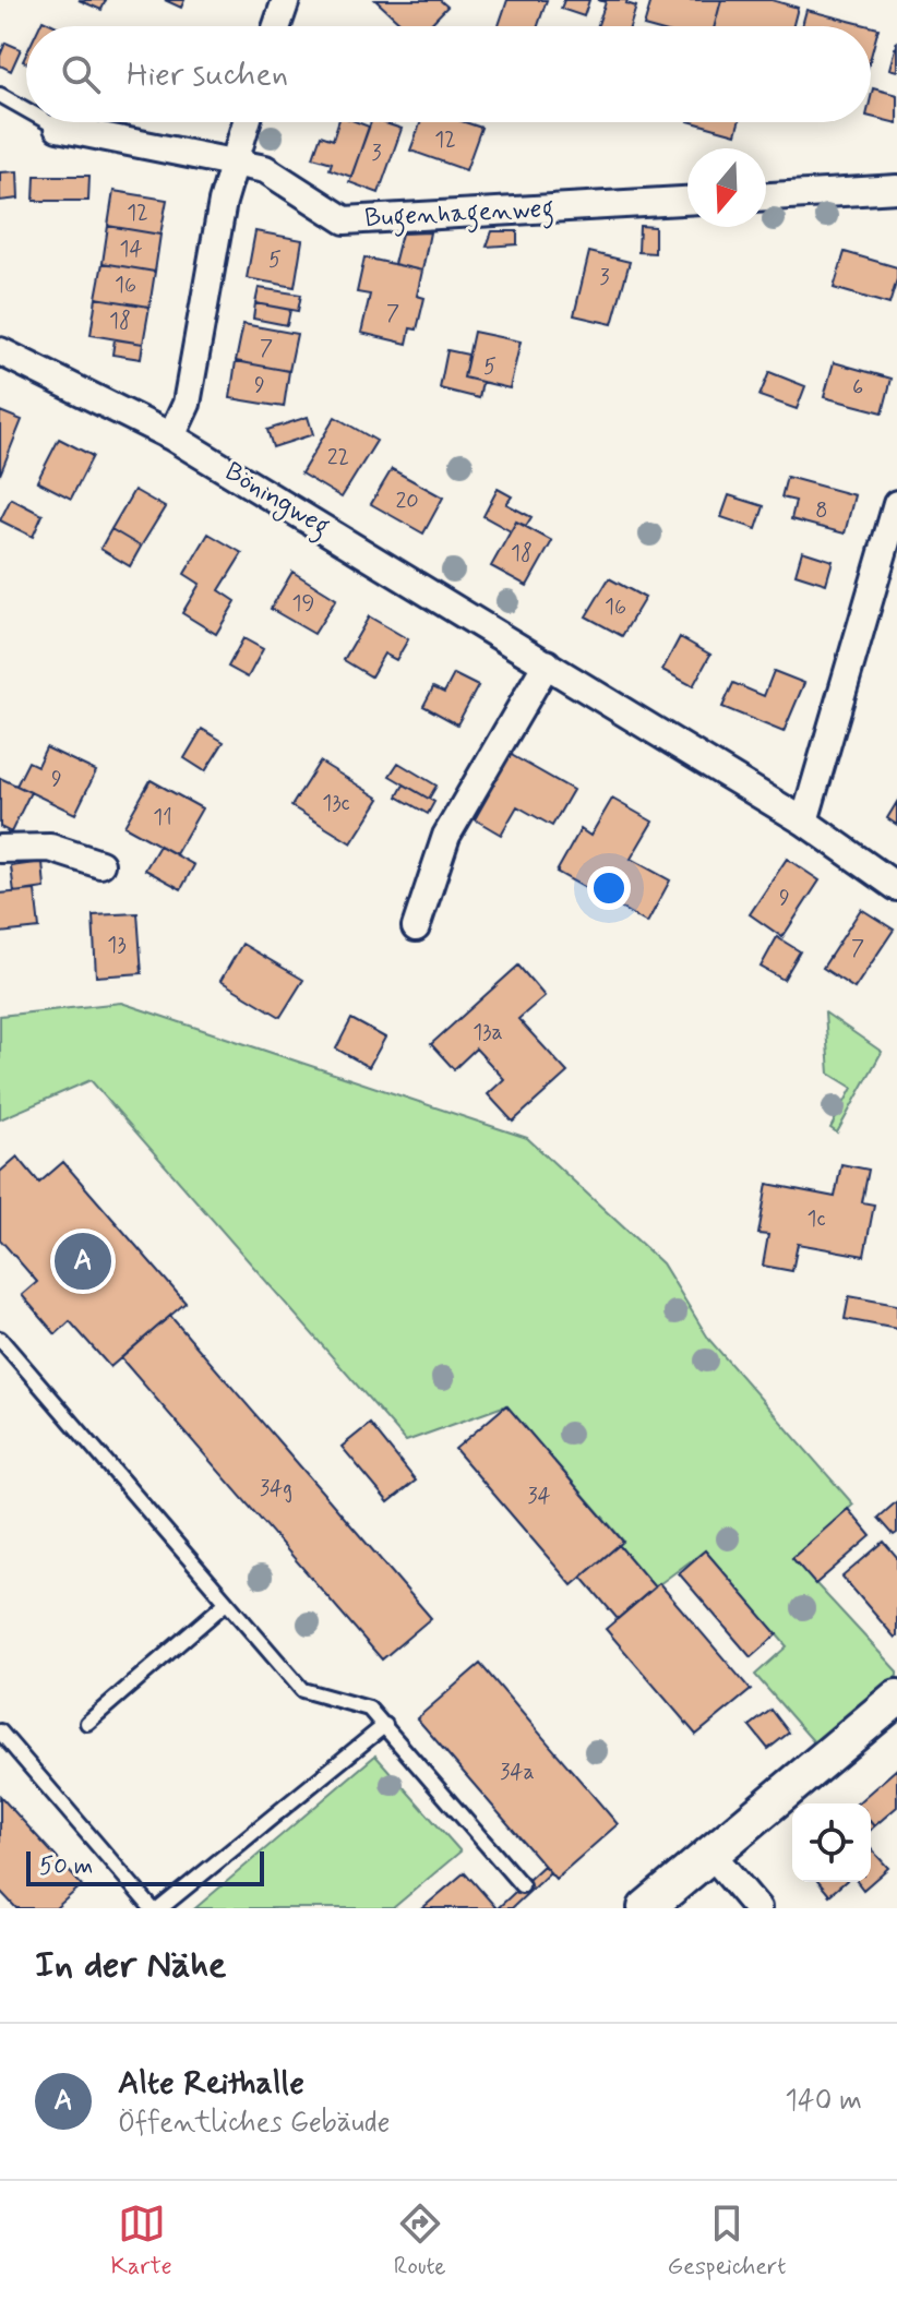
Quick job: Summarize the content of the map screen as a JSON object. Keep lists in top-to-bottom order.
{
  "streets": {
    "street": ["Bugenhagenweg", "Böningweg"]
  },
  "house_numbers": [
    "12",
    "3",
    "12",
    "14",
    "5",
    "3",
    "16",
    "7",
    "18",
    "7",
    "5",
    "9",
    "6",
    "22",
    "20",
    "8",
    "18",
    "19",
    "16",
    "9",
    "13c",
    "11",
    "9",
    "13",
    "7",
    "13a",
    "1c",
    "34g",
    "34",
    "34a"
  ],
  "scale_bar": "50 m",
  "north": "bottom",
  "page": {
    "search": "Hier suchen",
    "pins": "A",
    "scale": "50 m",
    "heading": "In der Nähe",
    "list": [
      {
        "mark": "A",
        "name": "Alte Reithalle",
        "note": "Öffentliches Gebäude",
        "value": "140 m"
      }
    ],
    "nav": ["Karte", "Route", "Gespeichert"]
  }
}
